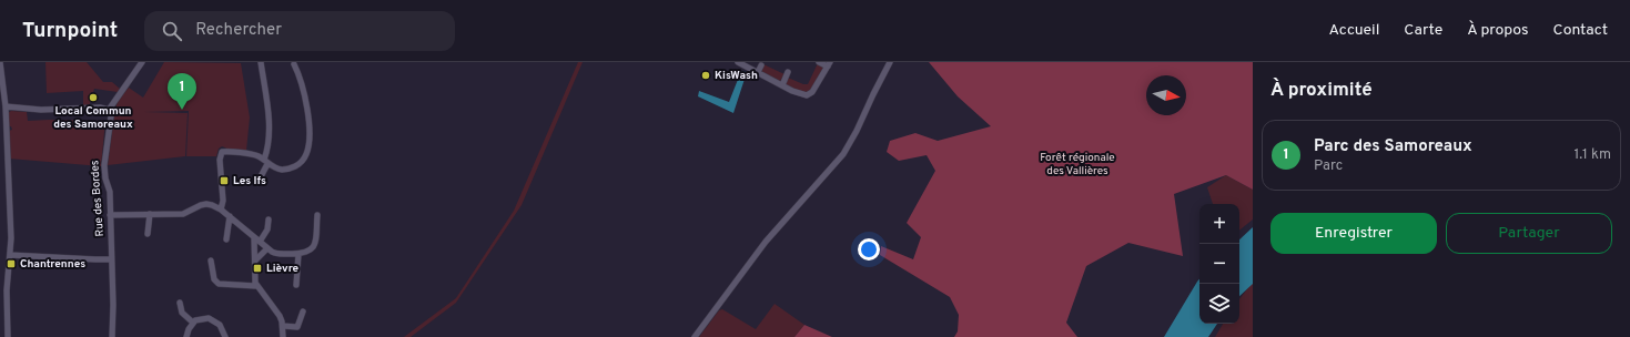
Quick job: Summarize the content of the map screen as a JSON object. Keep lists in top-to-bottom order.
{
  "streets": {
    "street": ["Rue des Bordes"]
  },
  "parks": ["Forêt régionale des Vallières"],
  "places": {
    "other": ["KisWash", "Local Commun des Samoreaux"],
    "transit": ["Les Ifs", "Chantrennes", "Lièvre"]
  },
  "north": "right",
  "page": {
    "header": "Turnpoint",
    "search": "Rechercher",
    "nav": [
      "Accueil",
      "Carte",
      "À propos",
      "Contact"
    ],
    "heading": "À proximité",
    "pins": "1",
    "list": [
      {
        "mark": "1",
        "name": "Parc des Samoreaux",
        "note": "Parc",
        "value": "1.1 km"
      }
    ],
    "buttons": ["Enregistrer", "Partager"],
    "map_buttons": ["+", "−"]
  }
}
